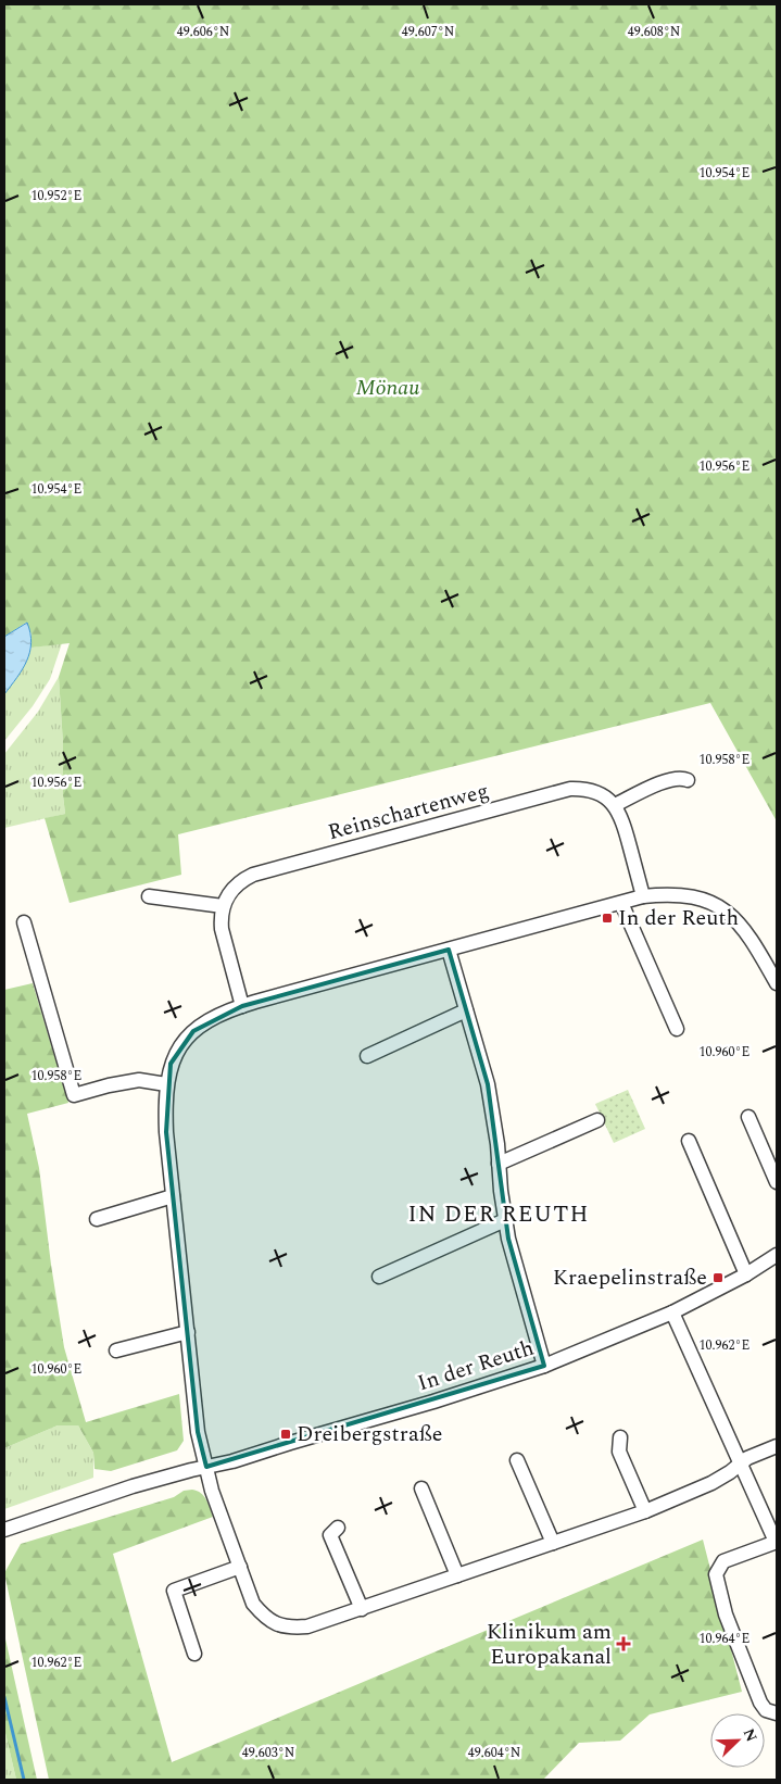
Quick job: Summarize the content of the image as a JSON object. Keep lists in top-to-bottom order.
{
  "streets": {
    "street": ["Reinschartenweg", "In der Reuth"]
  },
  "districts": ["IN DER REUTH"],
  "parks": ["Mönau"],
  "places": {
    "transit": ["In der Reuth", "Kraepelinstraße", "Dreibergstraße"],
    "health": ["Klinikum am Europakanal"]
  },
  "north": "top right",
  "coordinates": [
    "49.606°N",
    "49.607°N",
    "49.608°N",
    "10.954°E",
    "10.952°E",
    "10.956°E",
    "10.958°E",
    "10.960°E",
    "10.962°E",
    "10.964°E",
    "49.603°N",
    "49.604°N"
  ]
}
